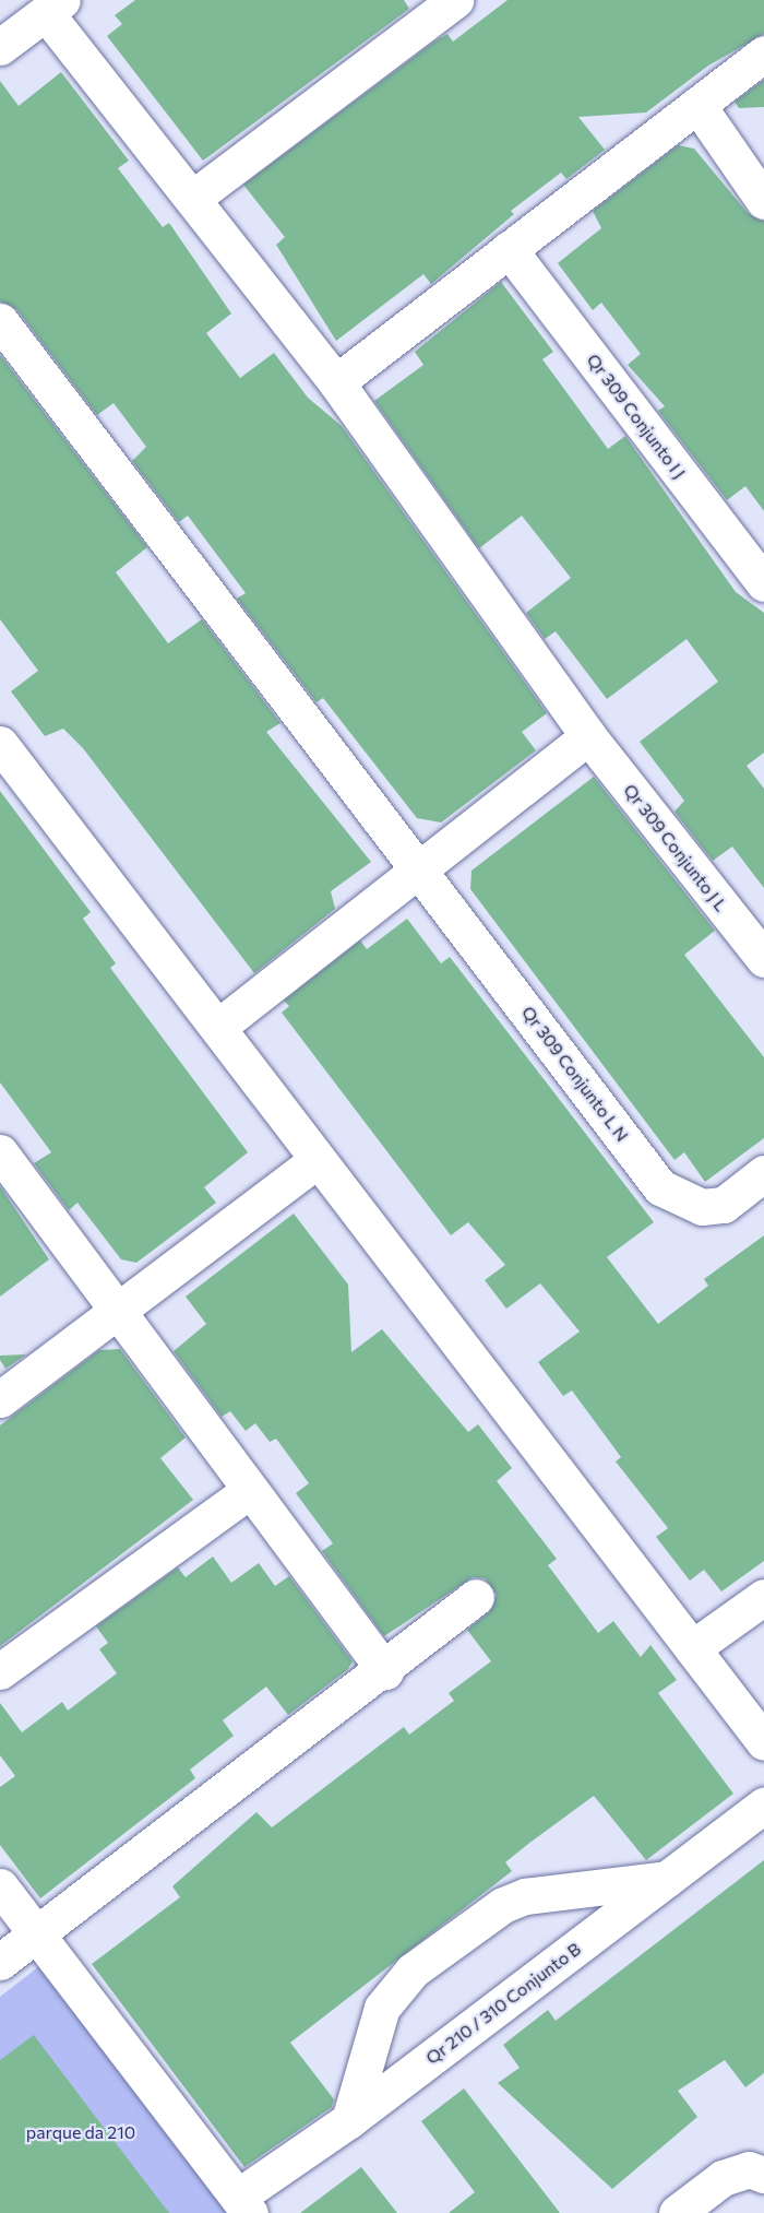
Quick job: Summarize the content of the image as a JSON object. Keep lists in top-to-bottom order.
{
  "streets": {
    "street": [
      "Qr 309 Conjunto I J",
      "Qr 309 Conjunto J L",
      "Qr 309 Conjunto L N",
      "Qr 210 / 310 Conjunto B"
    ]
  },
  "parks": ["parque da 210"]
}
